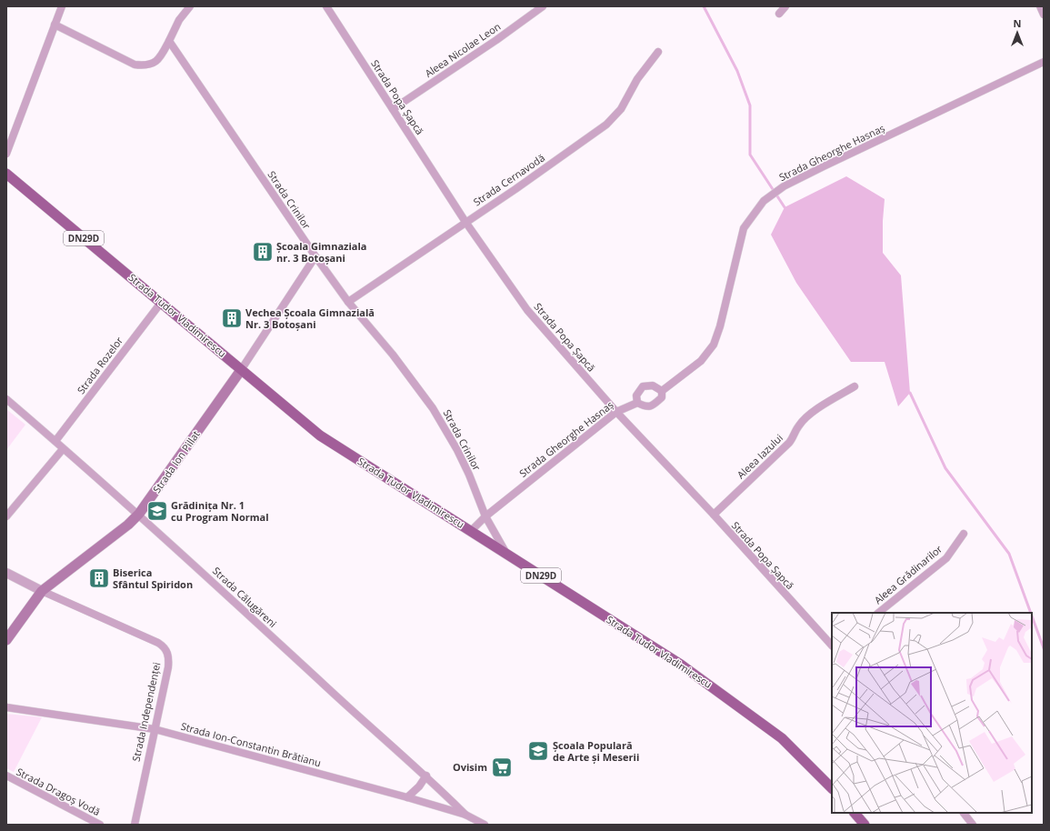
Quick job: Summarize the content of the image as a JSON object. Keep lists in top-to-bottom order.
{
  "streets": {
    "main road": ["DN29D", "Strada Tudor Vladimirescu", "Strada Ion Pillat"],
    "street": [
      "Aleea Nicolae Leon",
      "Strada Popa Șapcă",
      "Strada Gheorghe Hasnaș",
      "Strada Cernavodă",
      "Strada Crinilor",
      "Strada Rozelor",
      "Aleea Iazului",
      "Aleea Grădinarilor",
      "Strada Călugăreni",
      "Strada Independenței",
      "Strada Ion-Constantin Brătianu",
      "Strada Dragoș Vodă"
    ]
  },
  "crossings": [
    ["Aleea Nicolae Leon", "Strada Popa Șapcă"],
    ["Strada Popa Șapcă", "Strada Gheorghe Hasnaș"],
    ["Strada Popa Șapcă", "Strada Cernavodă"],
    ["Strada Popa Șapcă", "Aleea Iazului"],
    ["Strada Gheorghe Hasnaș", "Strada Crinilor"],
    ["Strada Gheorghe Hasnaș", "Strada Tudor Vladimirescu"],
    ["Strada Cernavodă", "Strada Crinilor"],
    ["Strada Crinilor", "Strada Tudor Vladimirescu"],
    ["Strada Crinilor", "Strada Ion Pillat"],
    ["Strada Tudor Vladimirescu", "Strada Rozelor"],
    ["Strada Tudor Vladimirescu", "Strada Ion Pillat"],
    ["Strada Rozelor", "Strada Călugăreni"],
    ["Strada Ion Pillat", "Strada Călugăreni"],
    ["Strada Ion Pillat", "Strada Independenței"],
    ["Strada Călugăreni", "Strada Ion-Constantin Brătianu"],
    ["Strada Independenței", "Strada Ion-Constantin Brătianu"]
  ],
  "places": {
    "building": ["Școala Gimnaziala nr. 3 Botoșani", "Vechea Școala Gimnazială Nr. 3 Botoșani", "Biserica Sfântul Spiridon"],
    "school or university": ["Grădinița Nr. 1 cu Program Normal", "Școala Populară de Arte și Meserii"],
    "supermarket": ["Ovisim"]
  },
  "north": "top"
}
